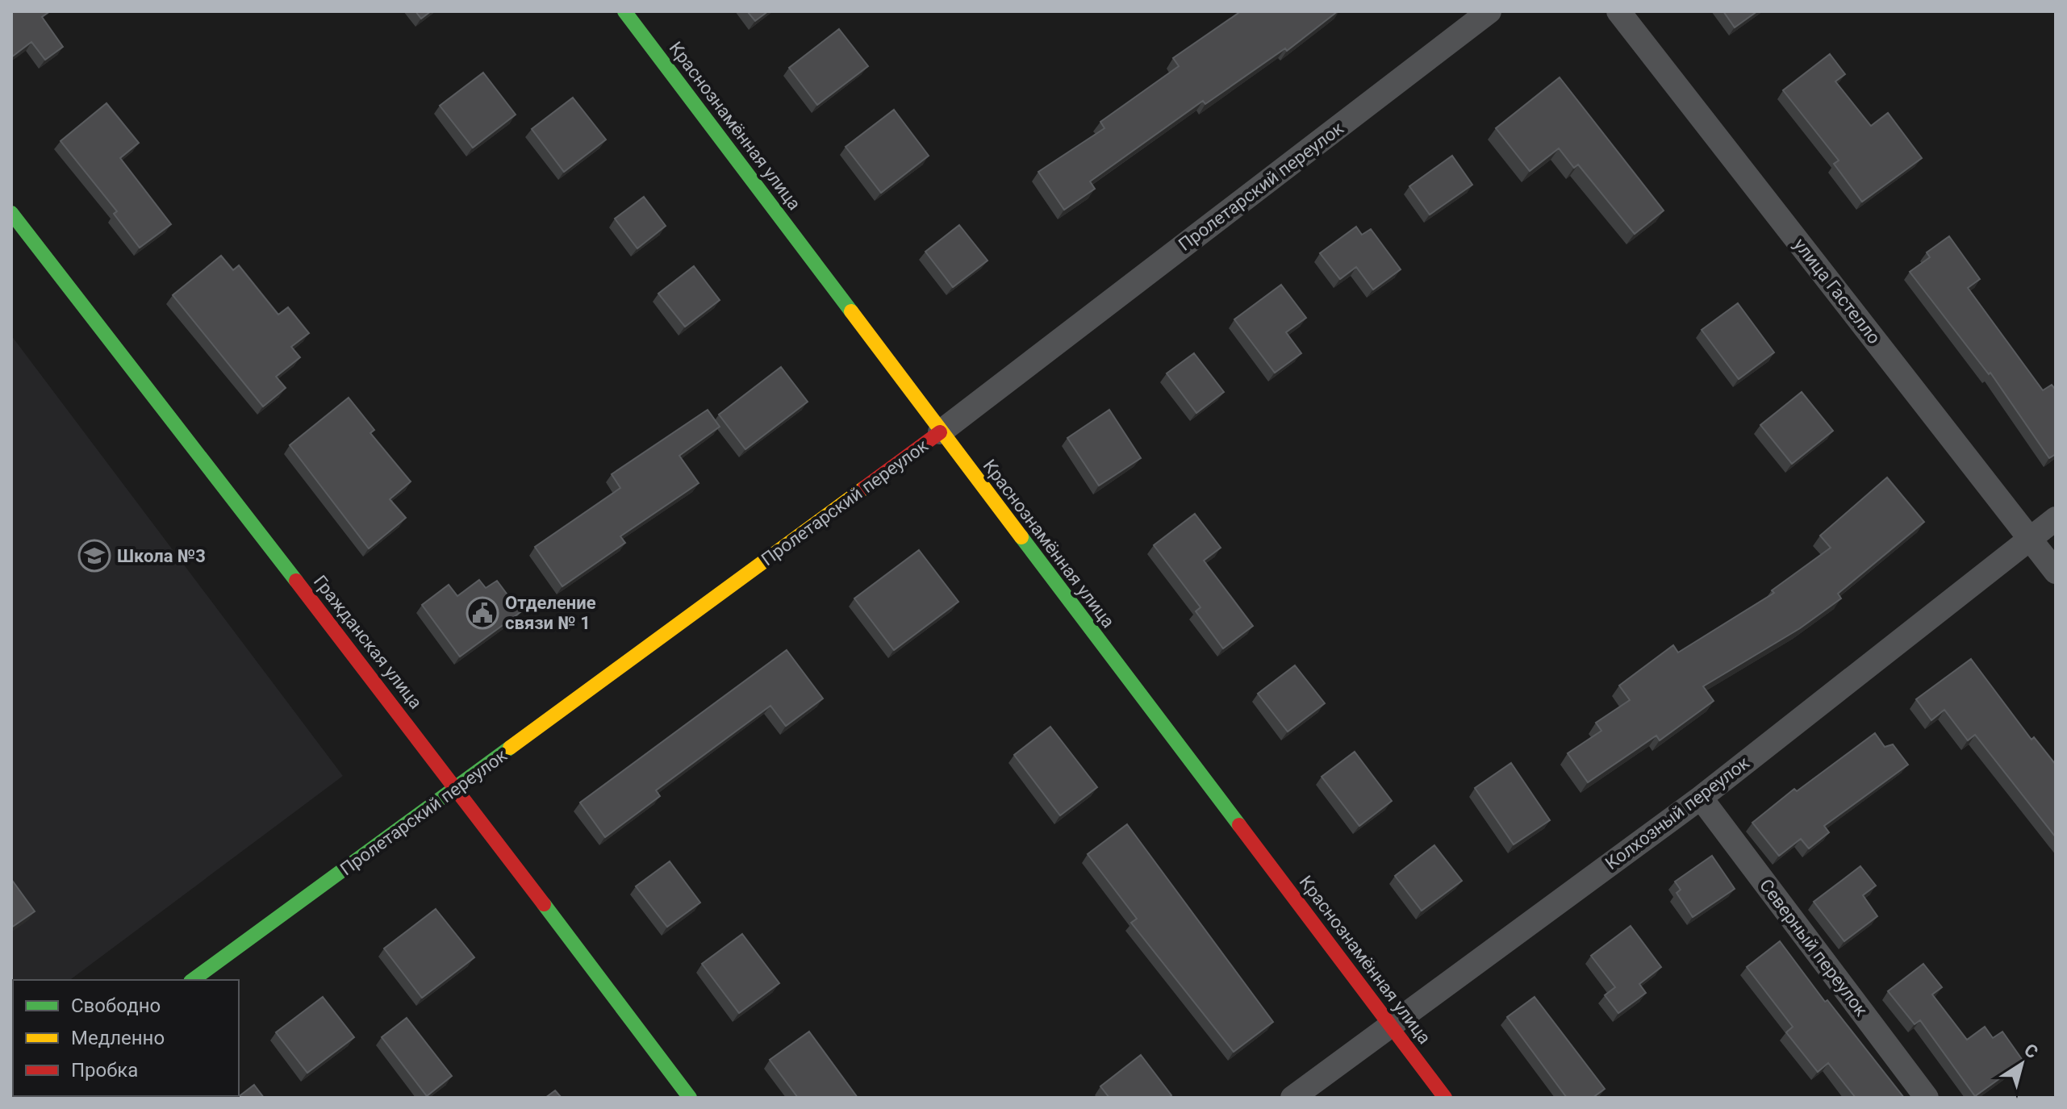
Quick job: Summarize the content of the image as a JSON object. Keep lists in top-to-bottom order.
{
  "streets": {
    "main road": ["Краснознамённая улица", "Пролетарский переулок", "Гражданская улица"],
    "street": ["улица Гастелло", "Колхозный переулок", "Северный переулок"]
  },
  "crossings": [
    ["Краснознамённая улица", "Пролетарский переулок"],
    ["Краснознамённая улица", "Колхозный переулок"],
    ["Пролетарский переулок", "Гражданская улица"],
    ["улица Гастелло", "Колхозный переулок"],
    ["Колхозный переулок", "Северный переулок"]
  ],
  "places": {
    "school or university": ["Школа №3"],
    "public building": ["Отделение связи № 1"]
  },
  "legend": ["Свободно", "Медленно", "Пробка"],
  "north": "top right"
}
